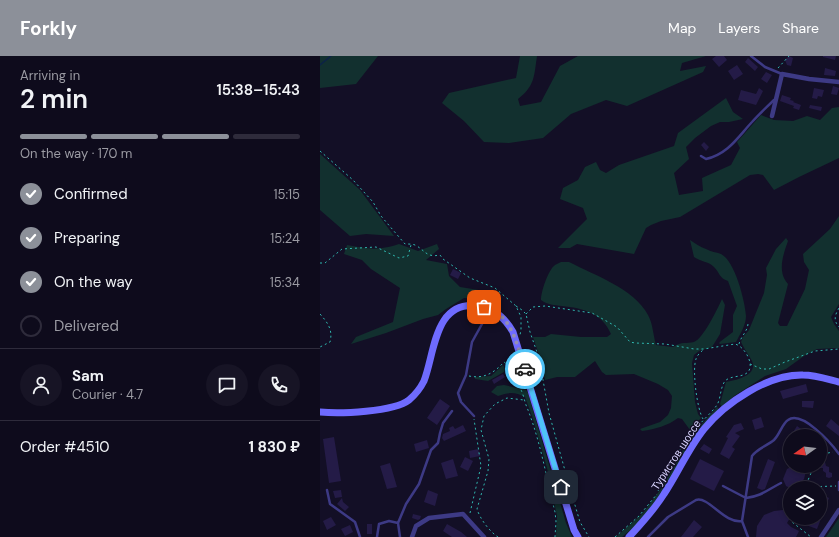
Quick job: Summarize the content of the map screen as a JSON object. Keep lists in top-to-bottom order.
{
  "streets": {
    "main road": ["Туристов шоссе"]
  },
  "north": "left",
  "page": {
    "header": "Forkly",
    "nav": ["Map", "Layers", "Share"],
    "heading": ["2 min", "Arriving in", "15:38–15:43"],
    "panel": [
      "Sam",
      "Courier · 4.7",
      "Order #4510",
      "1 830 ₽"
    ],
    "bar": "On the way · 170 m",
    "list": [
      ["Confirmed", "15:15"],
      ["Preparing", "15:24"],
      ["On the way", "15:34"],
      "Delivered"
    ]
  }
}
